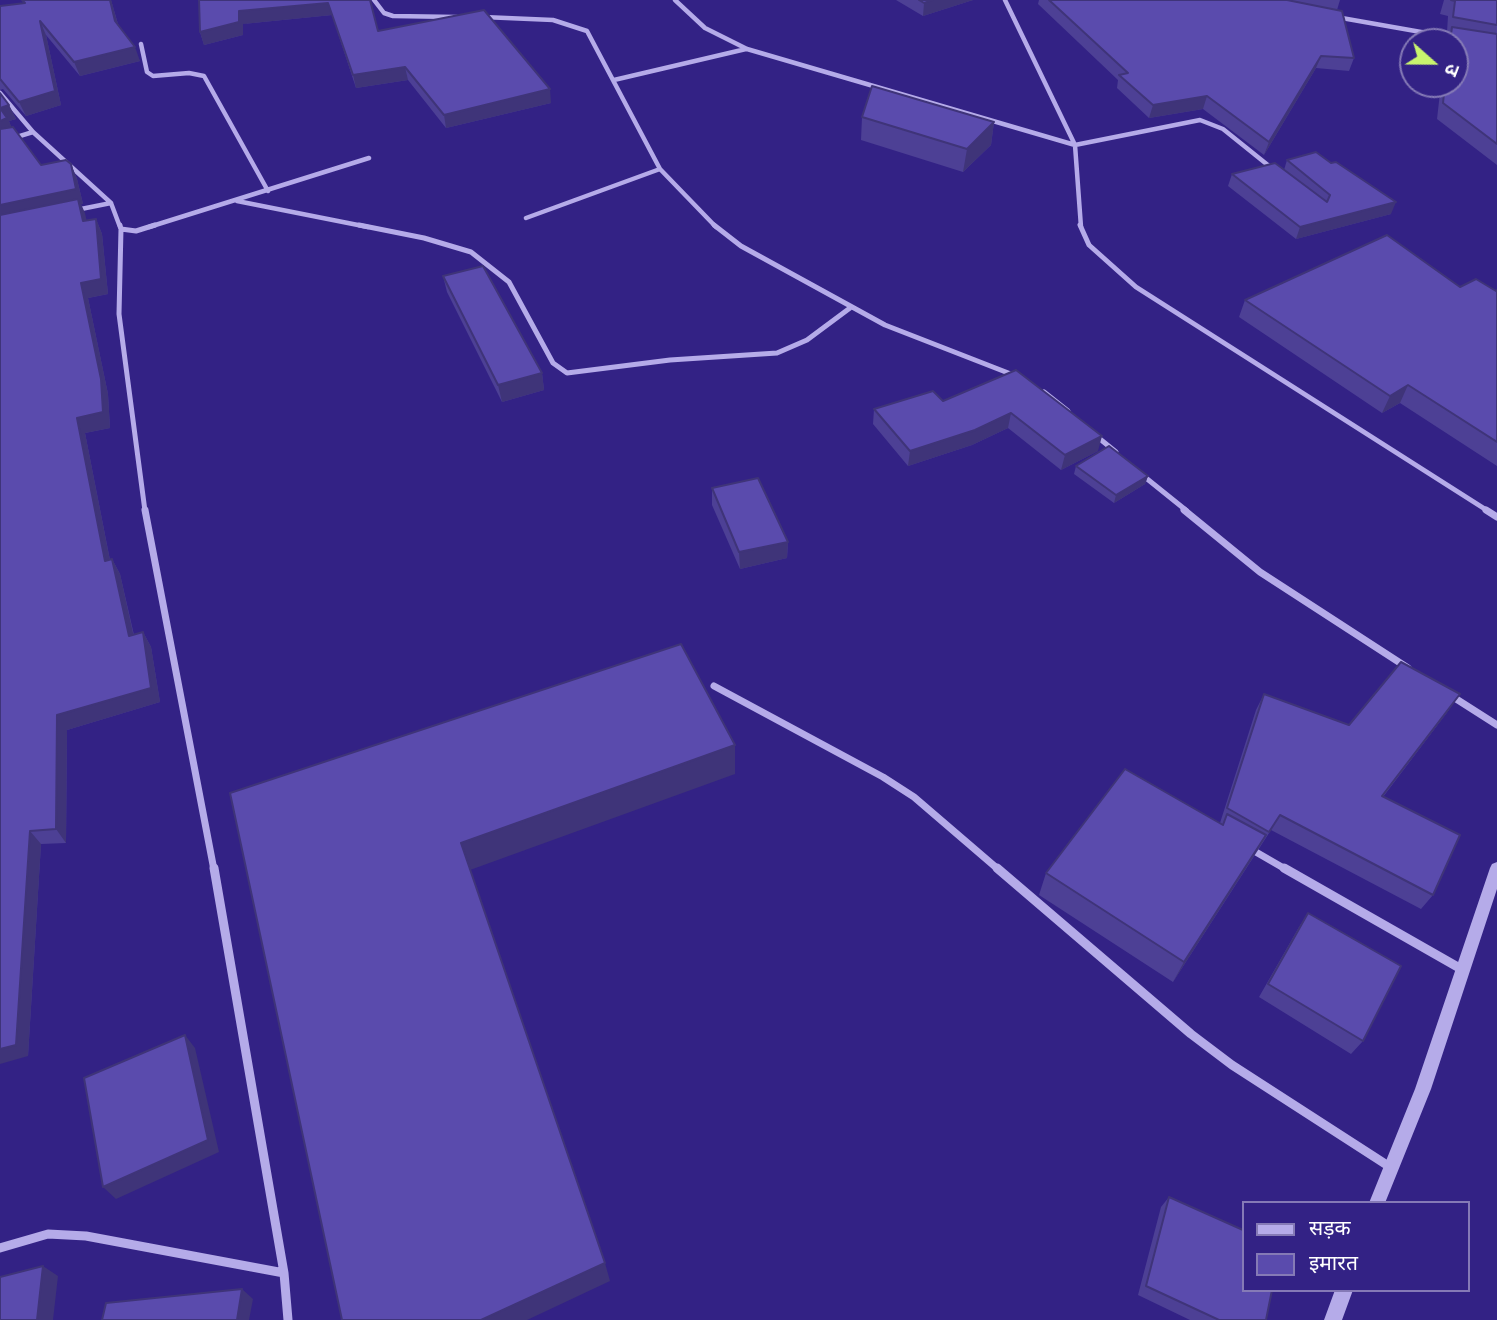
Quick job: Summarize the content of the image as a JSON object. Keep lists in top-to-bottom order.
{
  "legend": ["सड़क", "इमारत"],
  "north": "right"
}
